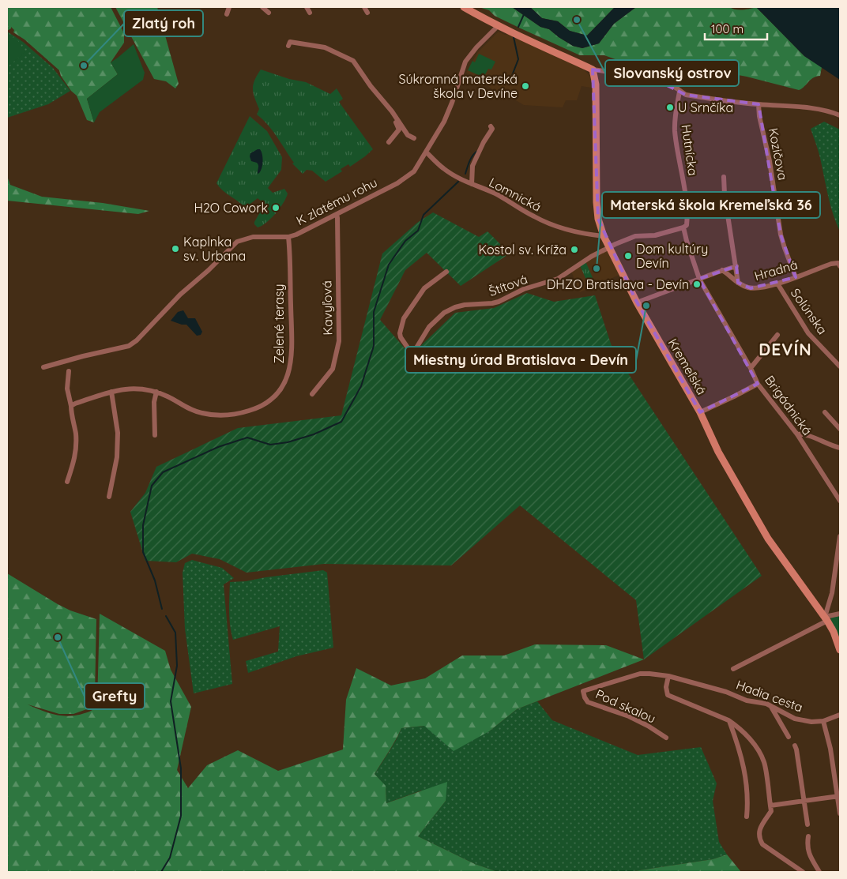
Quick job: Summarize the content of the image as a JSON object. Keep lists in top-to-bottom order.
{
  "streets": {
    "street": [
      "Hutnícka",
      "Kozičova",
      "Lomnická",
      "K zlatému rohu",
      "Hradná",
      "Štítová",
      "Kavyľová",
      "Solúnska",
      "Zelené terasy",
      "Kremeľská",
      "Brigádnická",
      "Hadia cesta",
      "Pod skalou"
    ]
  },
  "crossings": [
    ["Hutnícka", "Štítová"],
    ["Hutnícka", "Brigádnická"],
    ["Kozičova", "Hradná"],
    ["Lomnická", "K zlatému rohu"],
    ["Lomnická", "Kremeľská"],
    ["K zlatému rohu", "Kavyľová"],
    ["K zlatému rohu", "Zelené terasy"],
    ["Hradná", "Solúnska"],
    ["Štítová", "Kremeľská"],
    ["Hadia cesta", "Pod skalou"]
  ],
  "districts": ["DEVÍN"],
  "places": [
    "Slovanský ostrov",
    "Zlatý roh",
    "Súkromná materská škola v Devíne",
    "U Srnčíka",
    "H2O Cowork",
    "Kaplnka sv. Urbana",
    "Kostol sv. Kríža",
    "Dom kultúry Devín",
    "Materská škola Kremeľská 36",
    "DHZO Bratislava - Devín",
    "Miestny úrad Bratislava - Devín",
    "Grefty"
  ],
  "scale_bar": "100 m"
}
